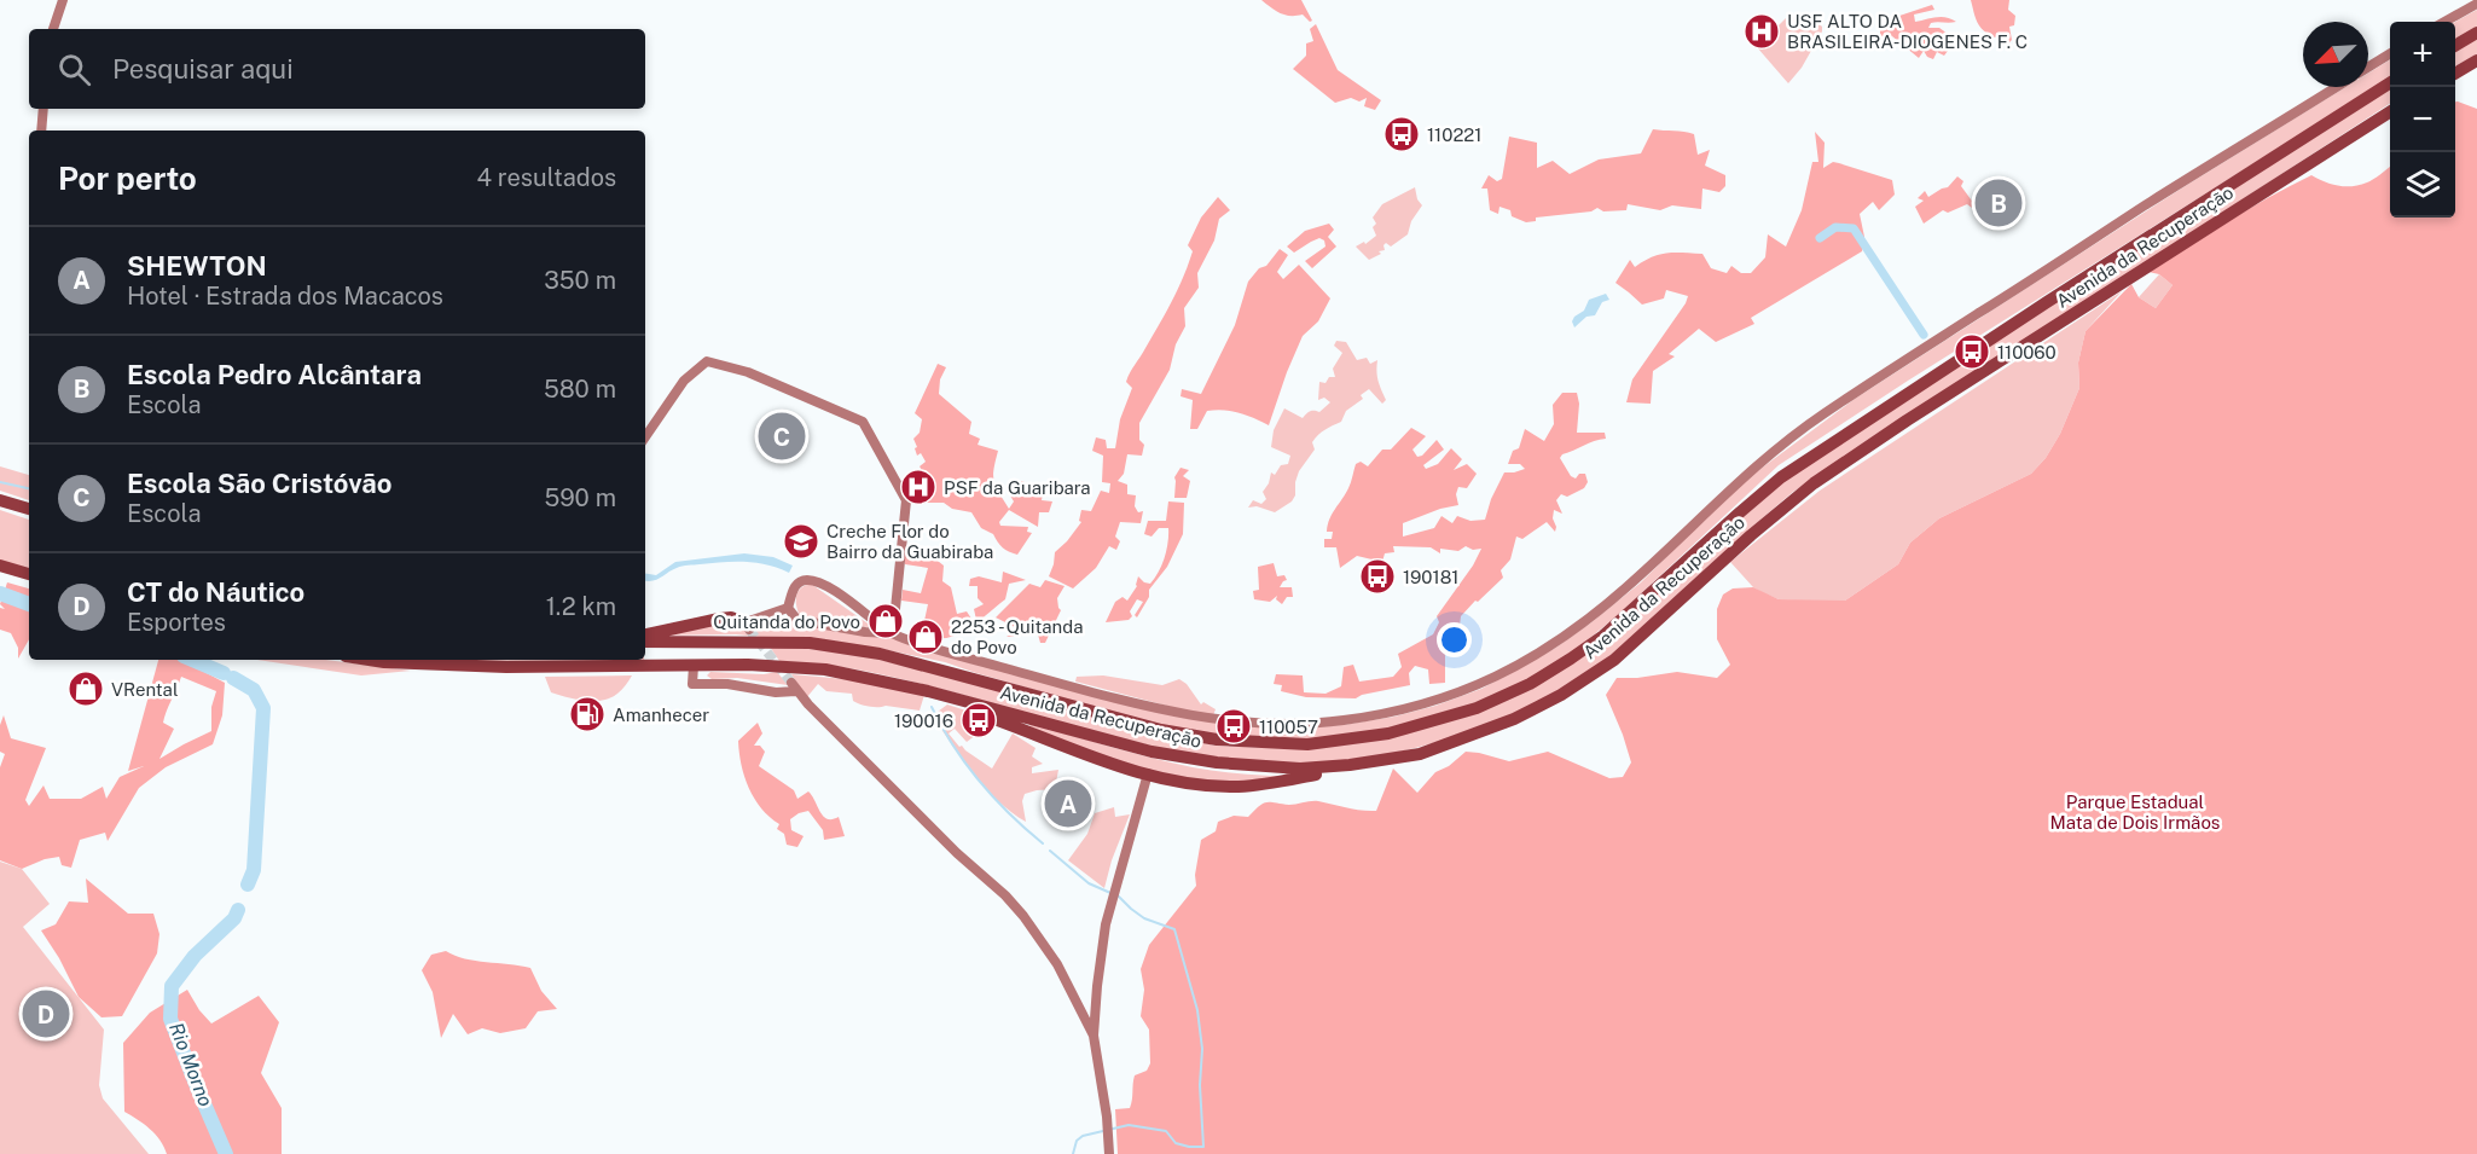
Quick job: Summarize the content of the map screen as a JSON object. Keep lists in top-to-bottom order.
{
  "streets": {
    "highway": ["Avenida da Recuperação"]
  },
  "water": ["Rio Morno"],
  "parks": ["Parque Estadual Mata de Dois Irmãos"],
  "places": {
    "hospital": ["USF ALTO DA BRASILEIRA-DIOGENES F. C", "PSF da Guaribara"],
    "bus stop": [
      "110221",
      "110060",
      "190181",
      "190016",
      "110057"
    ],
    "school or university": ["Creche Flor do Bairro da Guabiraba"],
    "shop": ["Quitanda do Povo", "2253 - Quitanda do Povo", "VRental"],
    "fuel station": ["Amanhecer"]
  },
  "north": "bottom left",
  "page": {
    "map_buttons": ["+", "−"],
    "search": "Pesquisar aqui",
    "heading": ["Por perto", "4 resultados"],
    "pins": [
      "B",
      "C",
      "A",
      "D"
    ],
    "list": [
      {
        "mark": "A",
        "name": "SHEWTON",
        "note": "Hotel · Estrada dos Macacos",
        "value": "350 m"
      },
      {
        "mark": "B",
        "name": "Escola Pedro Alcântara",
        "note": "Escola",
        "value": "580 m"
      },
      {
        "mark": "C",
        "name": "Escola São Cristóvão",
        "note": "Escola",
        "value": "590 m"
      },
      {
        "mark": "D",
        "name": "CT do Náutico",
        "note": "Esportes",
        "value": "1.2 km"
      }
    ]
  }
}
